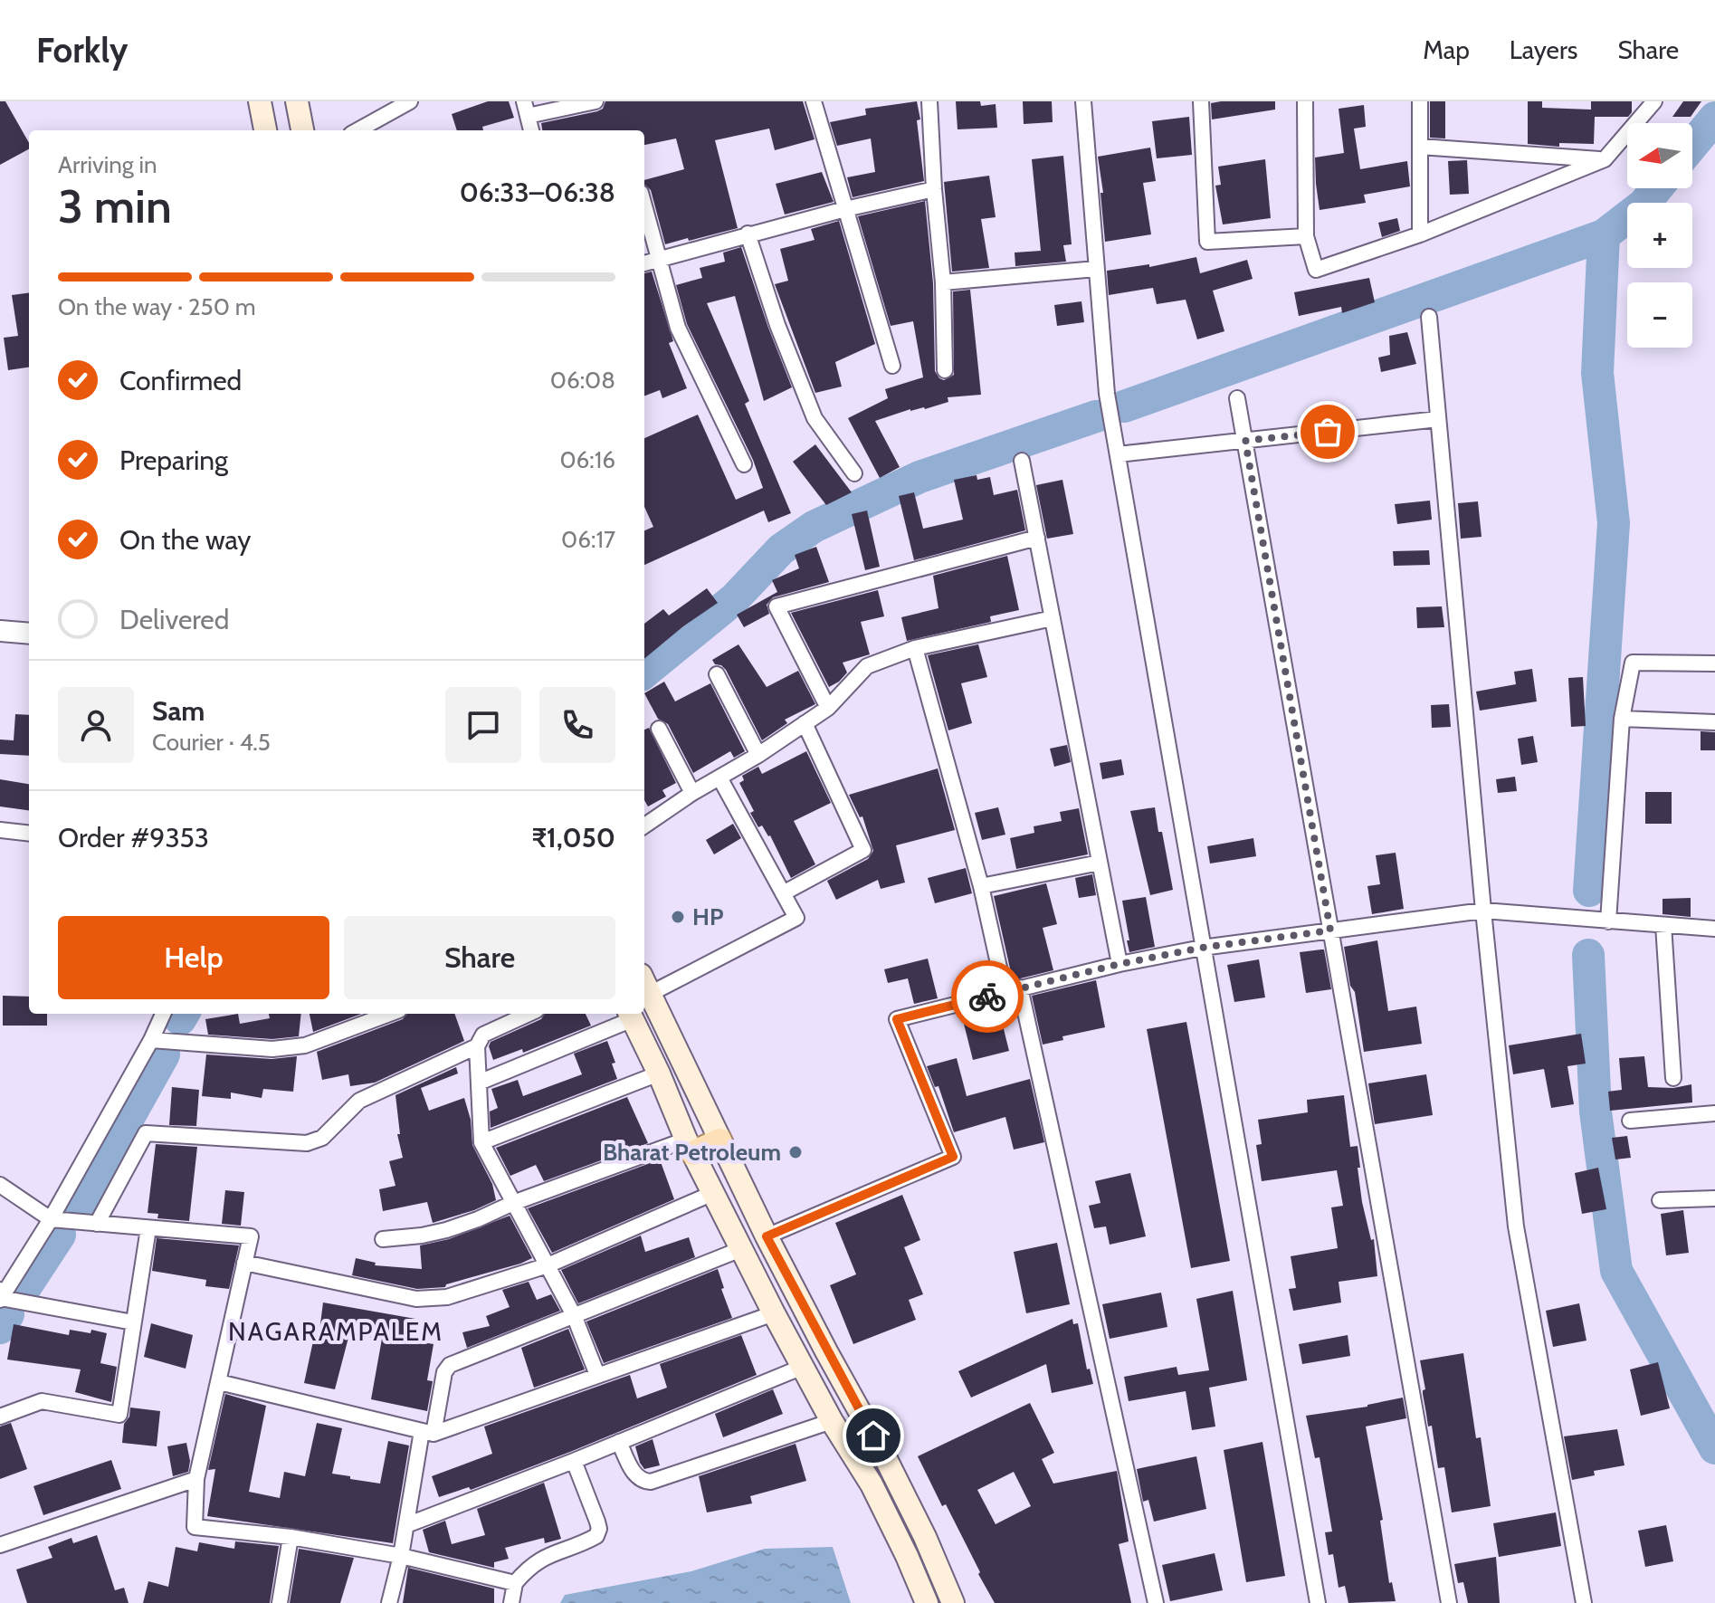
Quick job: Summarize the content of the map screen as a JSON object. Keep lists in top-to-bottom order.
{
  "districts": ["NAGARAMPALEM"],
  "places": ["HP", "Bharat Petroleum"],
  "north": "left",
  "page": {
    "header": "Forkly",
    "nav": ["Map", "Layers", "Share"],
    "map_buttons": ["+", "−"],
    "heading": ["3 min", "Arriving in", "06:33–06:38"],
    "panel": [
      "Sam",
      "Courier · 4.5",
      "Order #9353",
      "₹1,050"
    ],
    "bar": "On the way · 250 m",
    "list": [
      ["Confirmed", "06:08"],
      ["Preparing", "06:16"],
      ["On the way", "06:17"],
      "Delivered"
    ],
    "buttons": ["Help", "Share"]
  }
}
